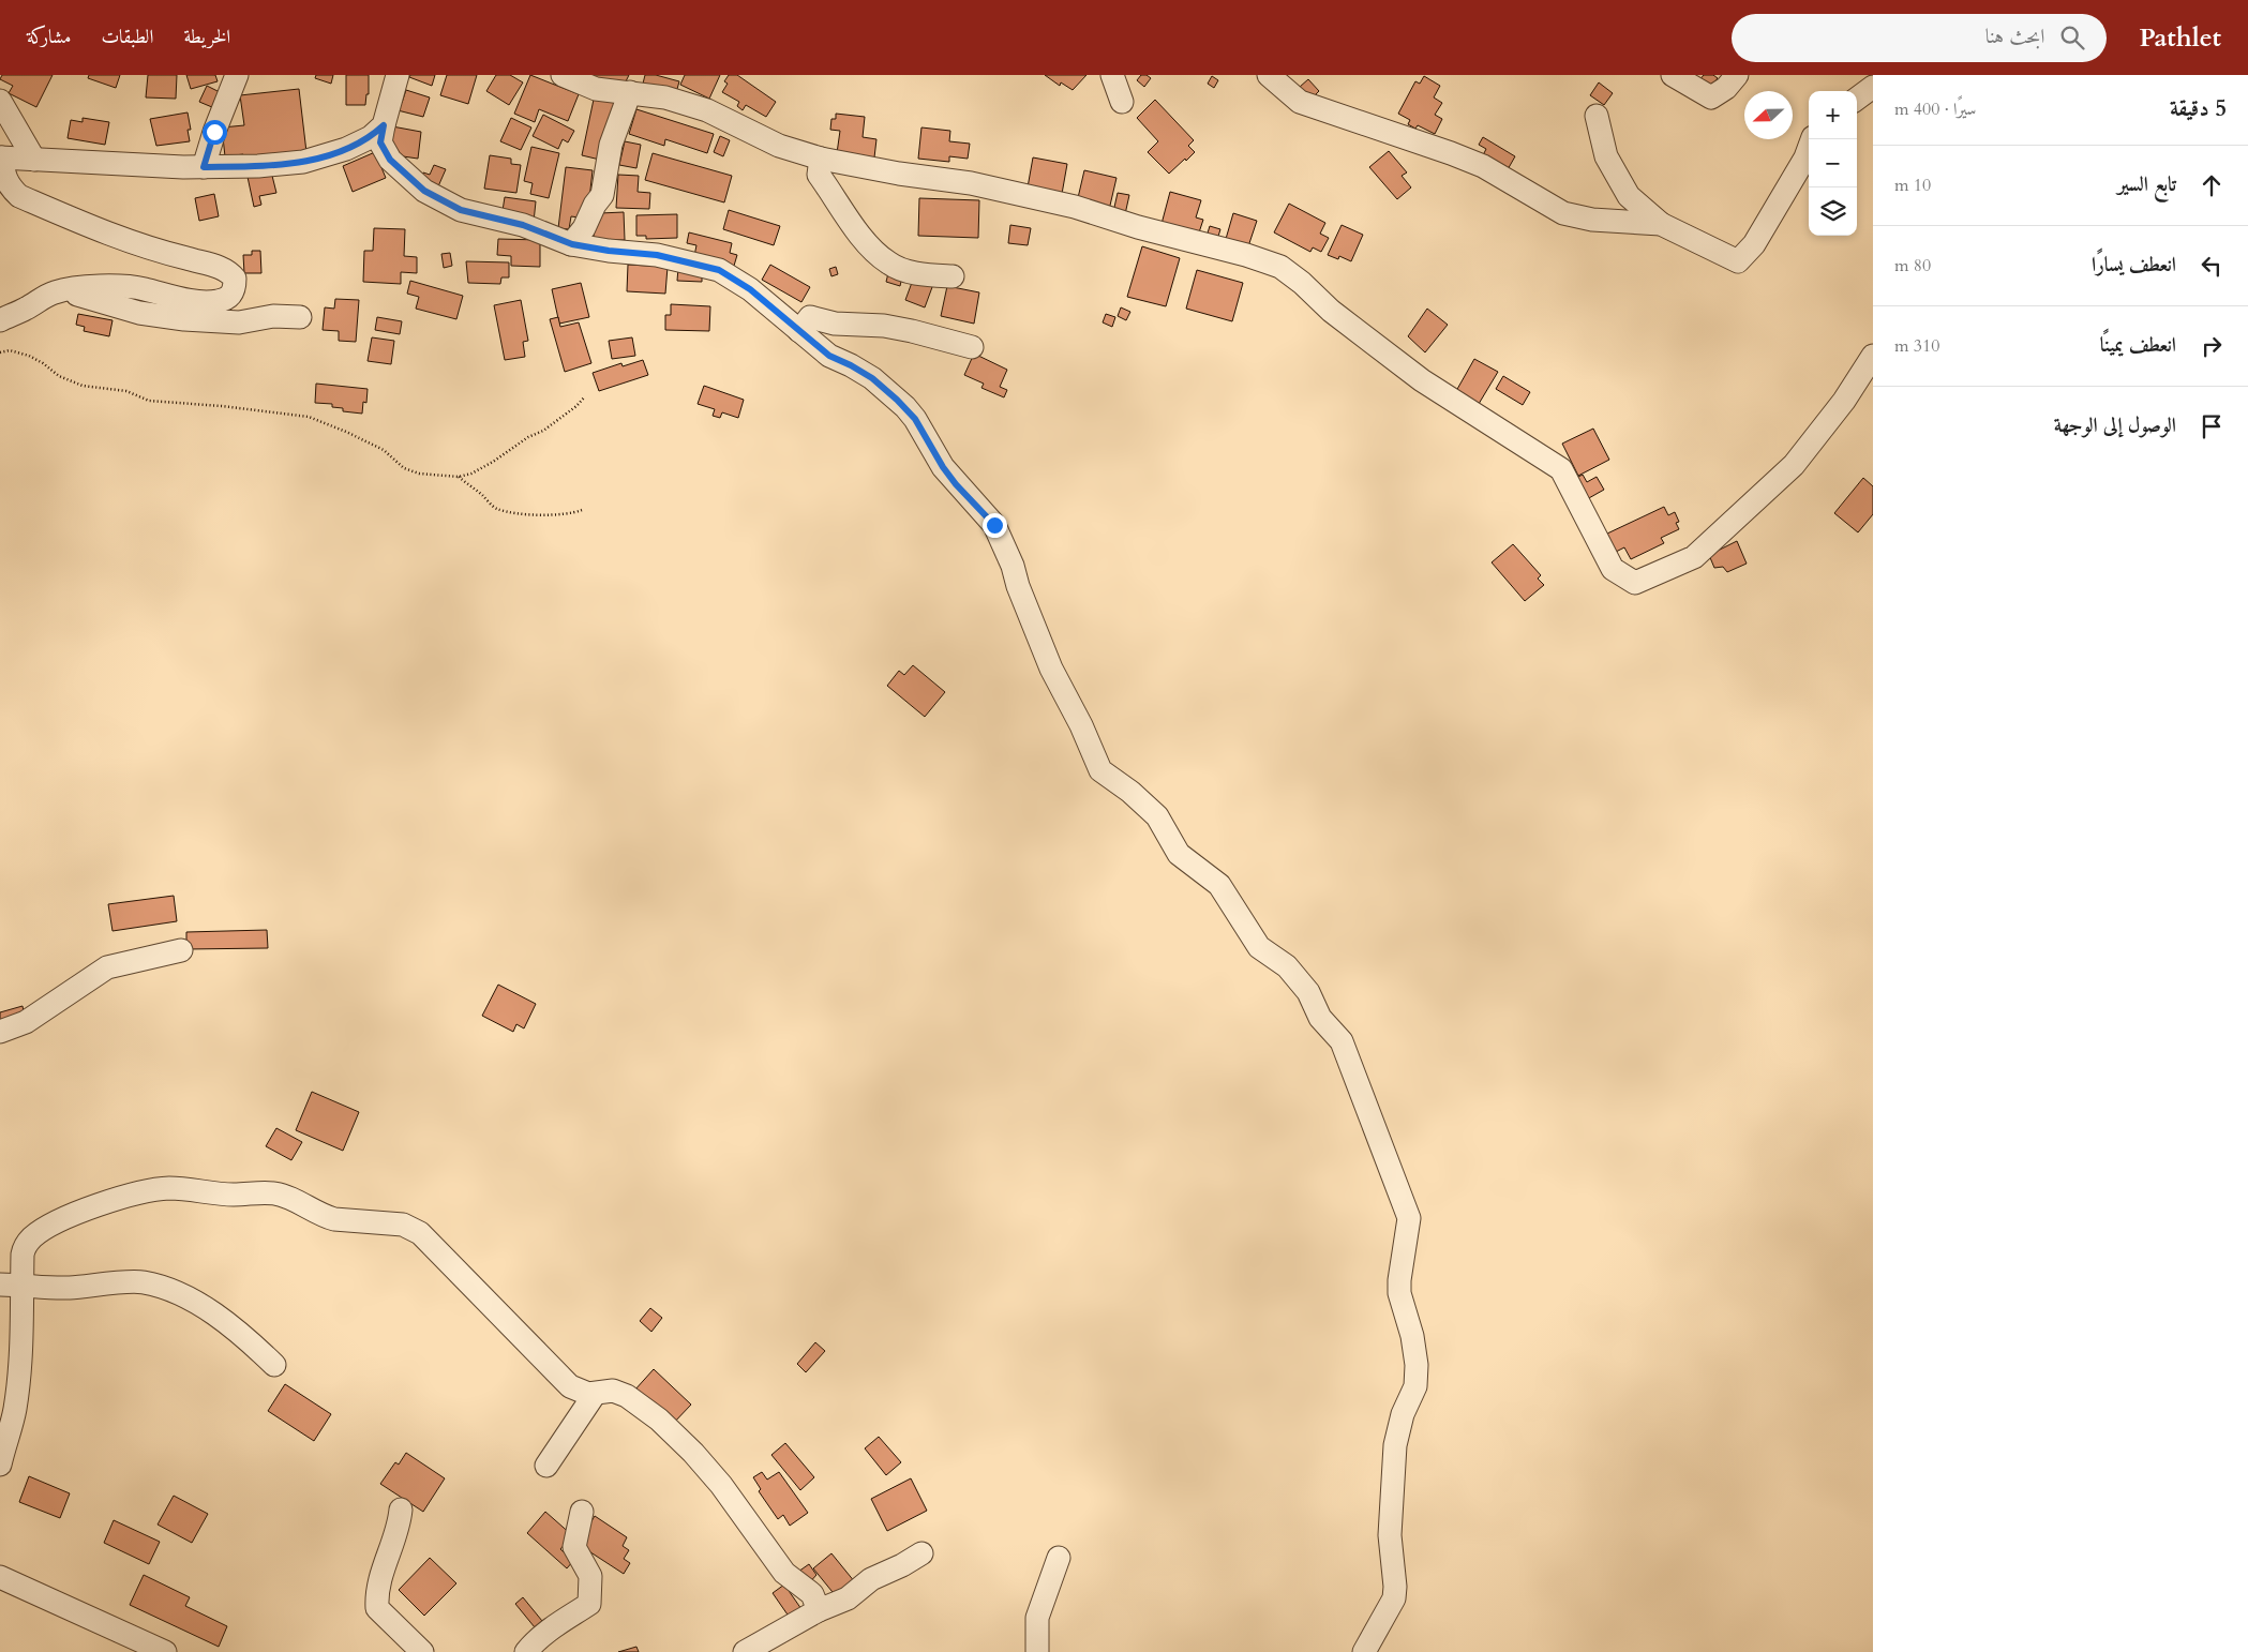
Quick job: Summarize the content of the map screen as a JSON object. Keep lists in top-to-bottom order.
{
  "north": "left",
  "page": {
    "header": "Pathlet",
    "search": "ابحث هنا",
    "nav": ["الخريطة", "الطبقات", "مشاركة"],
    "heading": ["5 دقيقة", "سيرًا · 400 m"],
    "map_buttons": ["+", "−"],
    "list": [
      ["تابع السير", "10 m"],
      ["انعطف يسارًا", "80 m"],
      ["انعطف يمينًا", "310 m"],
      "الوصول إلى الوجهة"
    ]
  }
}
